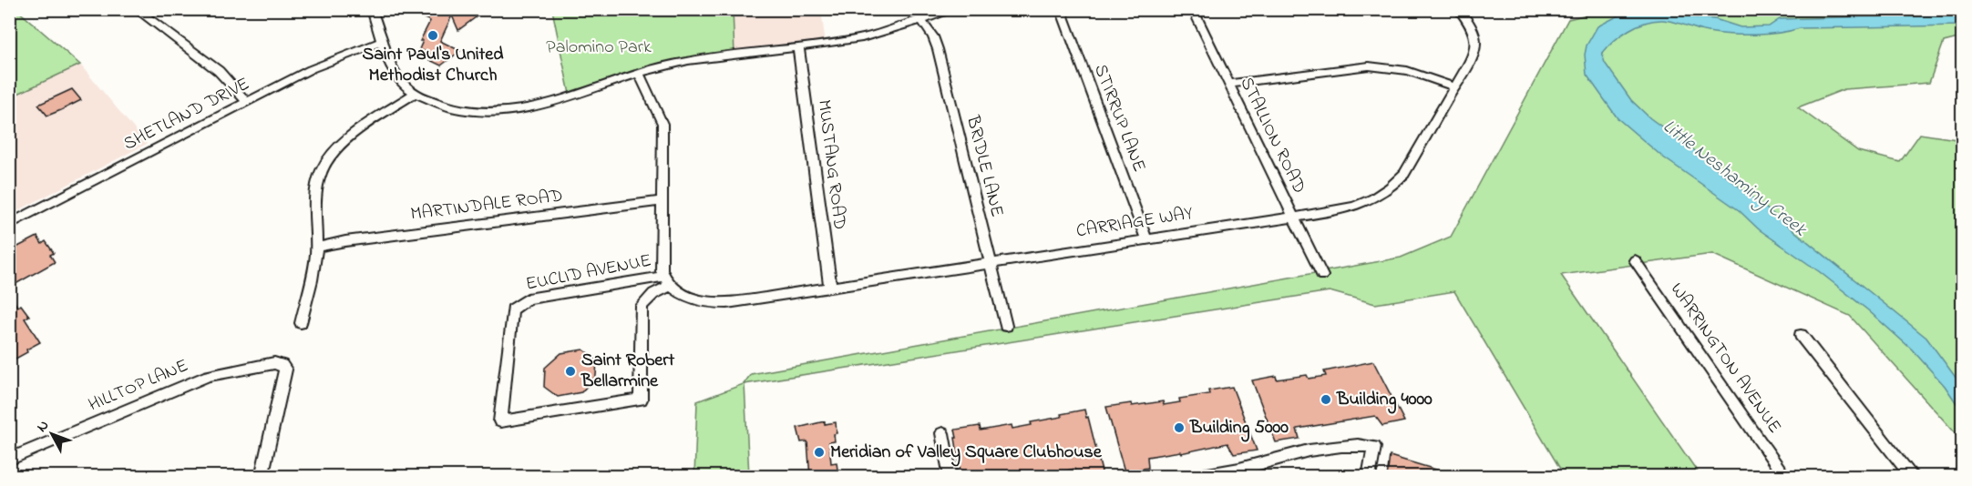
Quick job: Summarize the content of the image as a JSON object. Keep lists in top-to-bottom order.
{
  "streets": {
    "street": [
      "SHETLAND DRIVE",
      "STIRRUP LANE",
      "STALLION ROAD",
      "MUSTANG ROAD",
      "BRIDLE LANE",
      "MARTINDALE ROAD",
      "CARRIAGE WAY",
      "EUCLID AVENUE",
      "WARRINGTON AVENUE",
      "HILLTOP LANE"
    ]
  },
  "crossings": [
    ["STIRRUP LANE", "CARRIAGE WAY"],
    ["STALLION ROAD", "CARRIAGE WAY"],
    ["MUSTANG ROAD", "CARRIAGE WAY"],
    ["BRIDLE LANE", "CARRIAGE WAY"],
    ["MARTINDALE ROAD", "EUCLID AVENUE"],
    ["CARRIAGE WAY", "EUCLID AVENUE"]
  ],
  "water": ["Little Neshaminy Creek"],
  "parks": ["Palomino Park"],
  "places": [
    "Saint Paul's United Methodist Church",
    "Saint Robert Bellarmine",
    "Building 4000",
    "Building 5000",
    "Meridian of Valley Square Clubhouse"
  ],
  "north": "top left"
}
